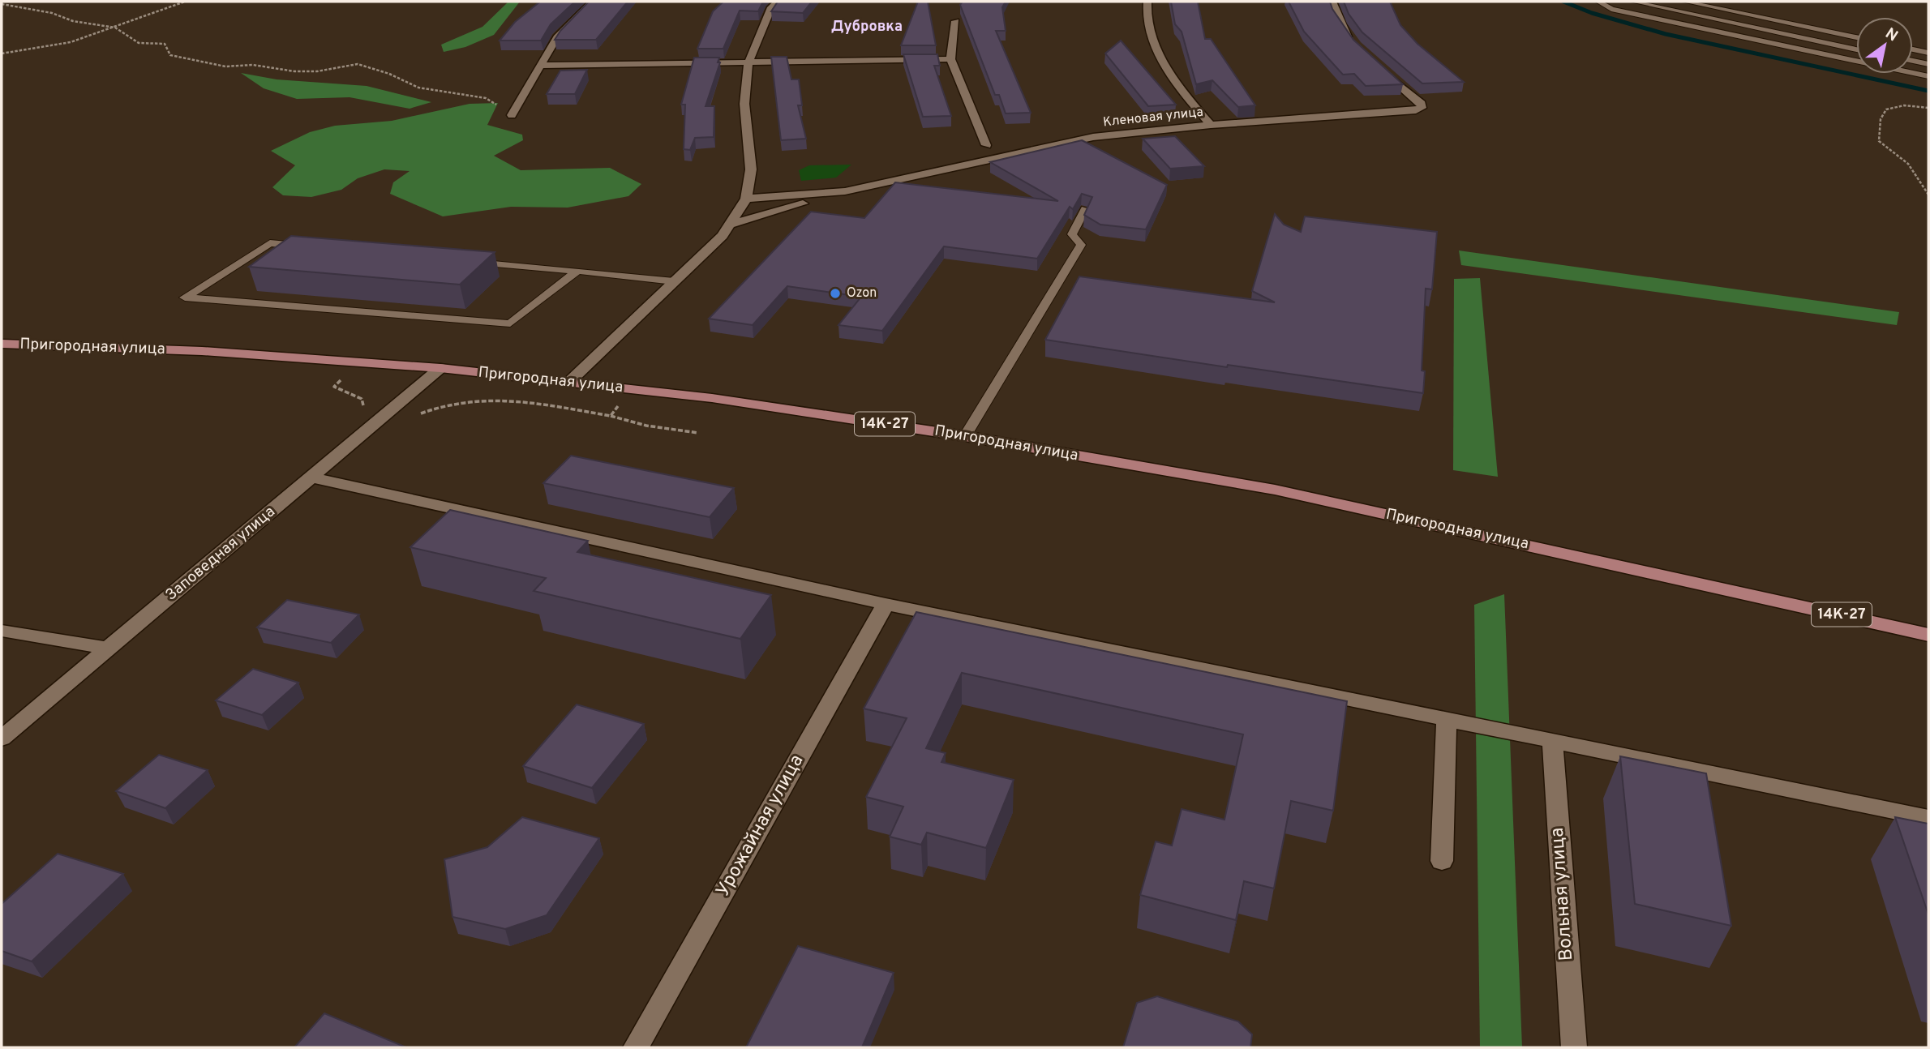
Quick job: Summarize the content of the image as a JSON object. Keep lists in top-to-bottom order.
{
  "streets": {
    "main road": ["Пригородная улица", "14К-27"],
    "street": [
      "Кленовая улица",
      "Заповедная улица",
      "Урожайная улица",
      "Вольная улица"
    ]
  },
  "crossings": [
    ["Пригородная улица", "Заповедная улица"]
  ],
  "districts": ["Дубровка"],
  "places": ["Ozon"],
  "north": "top right"
}
